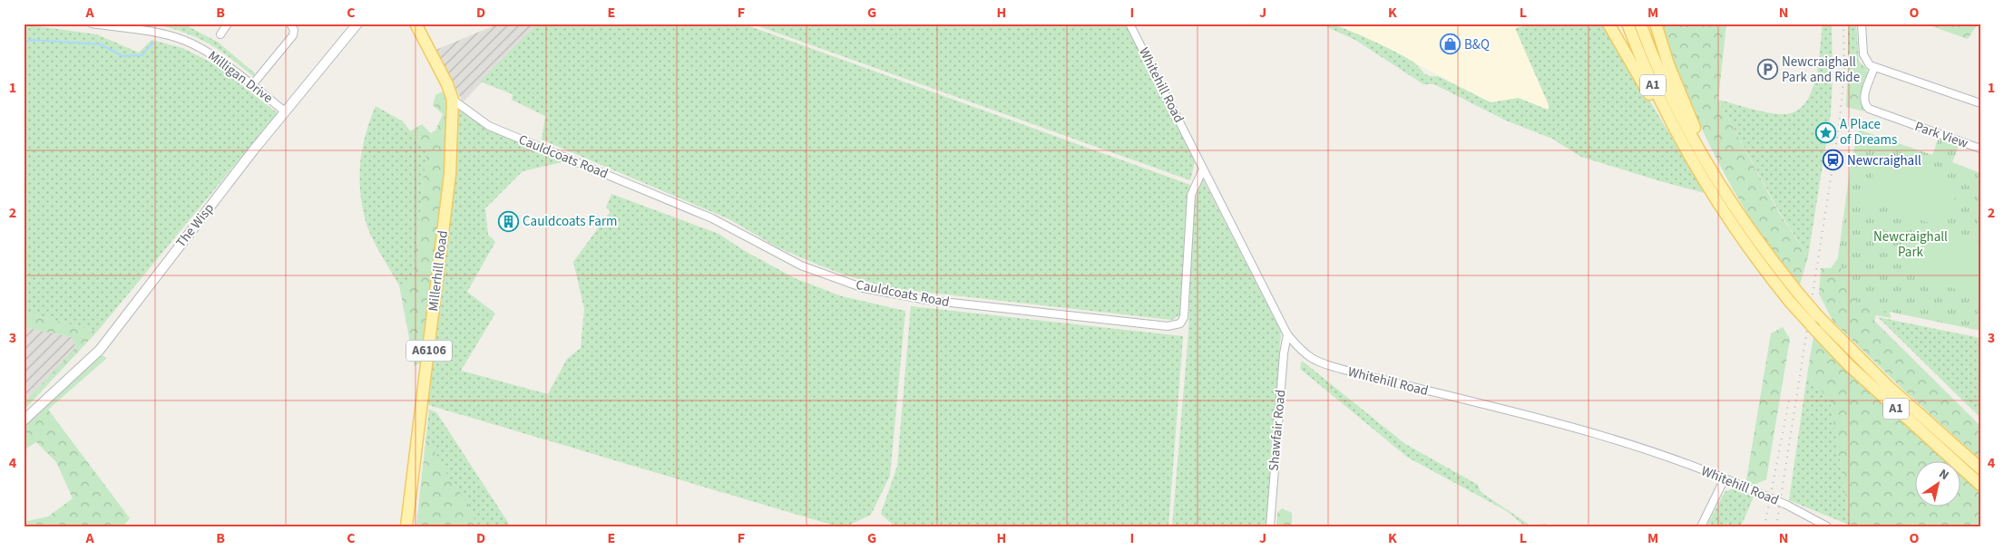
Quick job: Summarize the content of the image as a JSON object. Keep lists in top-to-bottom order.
{
  "streets": {
    "main road": ["A1", "Millerhill Road", "A6106"],
    "street": [
      "Milligan Drive",
      "Whitehill Road",
      "Park View",
      "Cauldcoats Road",
      "The Wisp",
      "Shawfair Road"
    ]
  },
  "crossings": [
    ["Milligan Drive", "The Wisp"],
    ["Whitehill Road", "Cauldcoats Road"],
    ["Whitehill Road", "Shawfair Road"],
    ["Cauldcoats Road", "Millerhill Road"]
  ],
  "parks": ["Newcraighall Park"],
  "places": {
    "shop": ["B&Q"],
    "parking": ["Newcraighall Park and Ride"],
    "place": ["A Place of Dreams"],
    "station": ["Newcraighall"],
    "building": ["Cauldcoats Farm"]
  },
  "north": "top right",
  "grid": {
    "columns": [
      "A",
      "B",
      "C",
      "D",
      "E",
      "F",
      "G",
      "H",
      "I",
      "J",
      "K",
      "L",
      "M",
      "N",
      "O"
    ],
    "rows": [
      "1",
      "2",
      "3",
      "4"
    ]
  }
}
